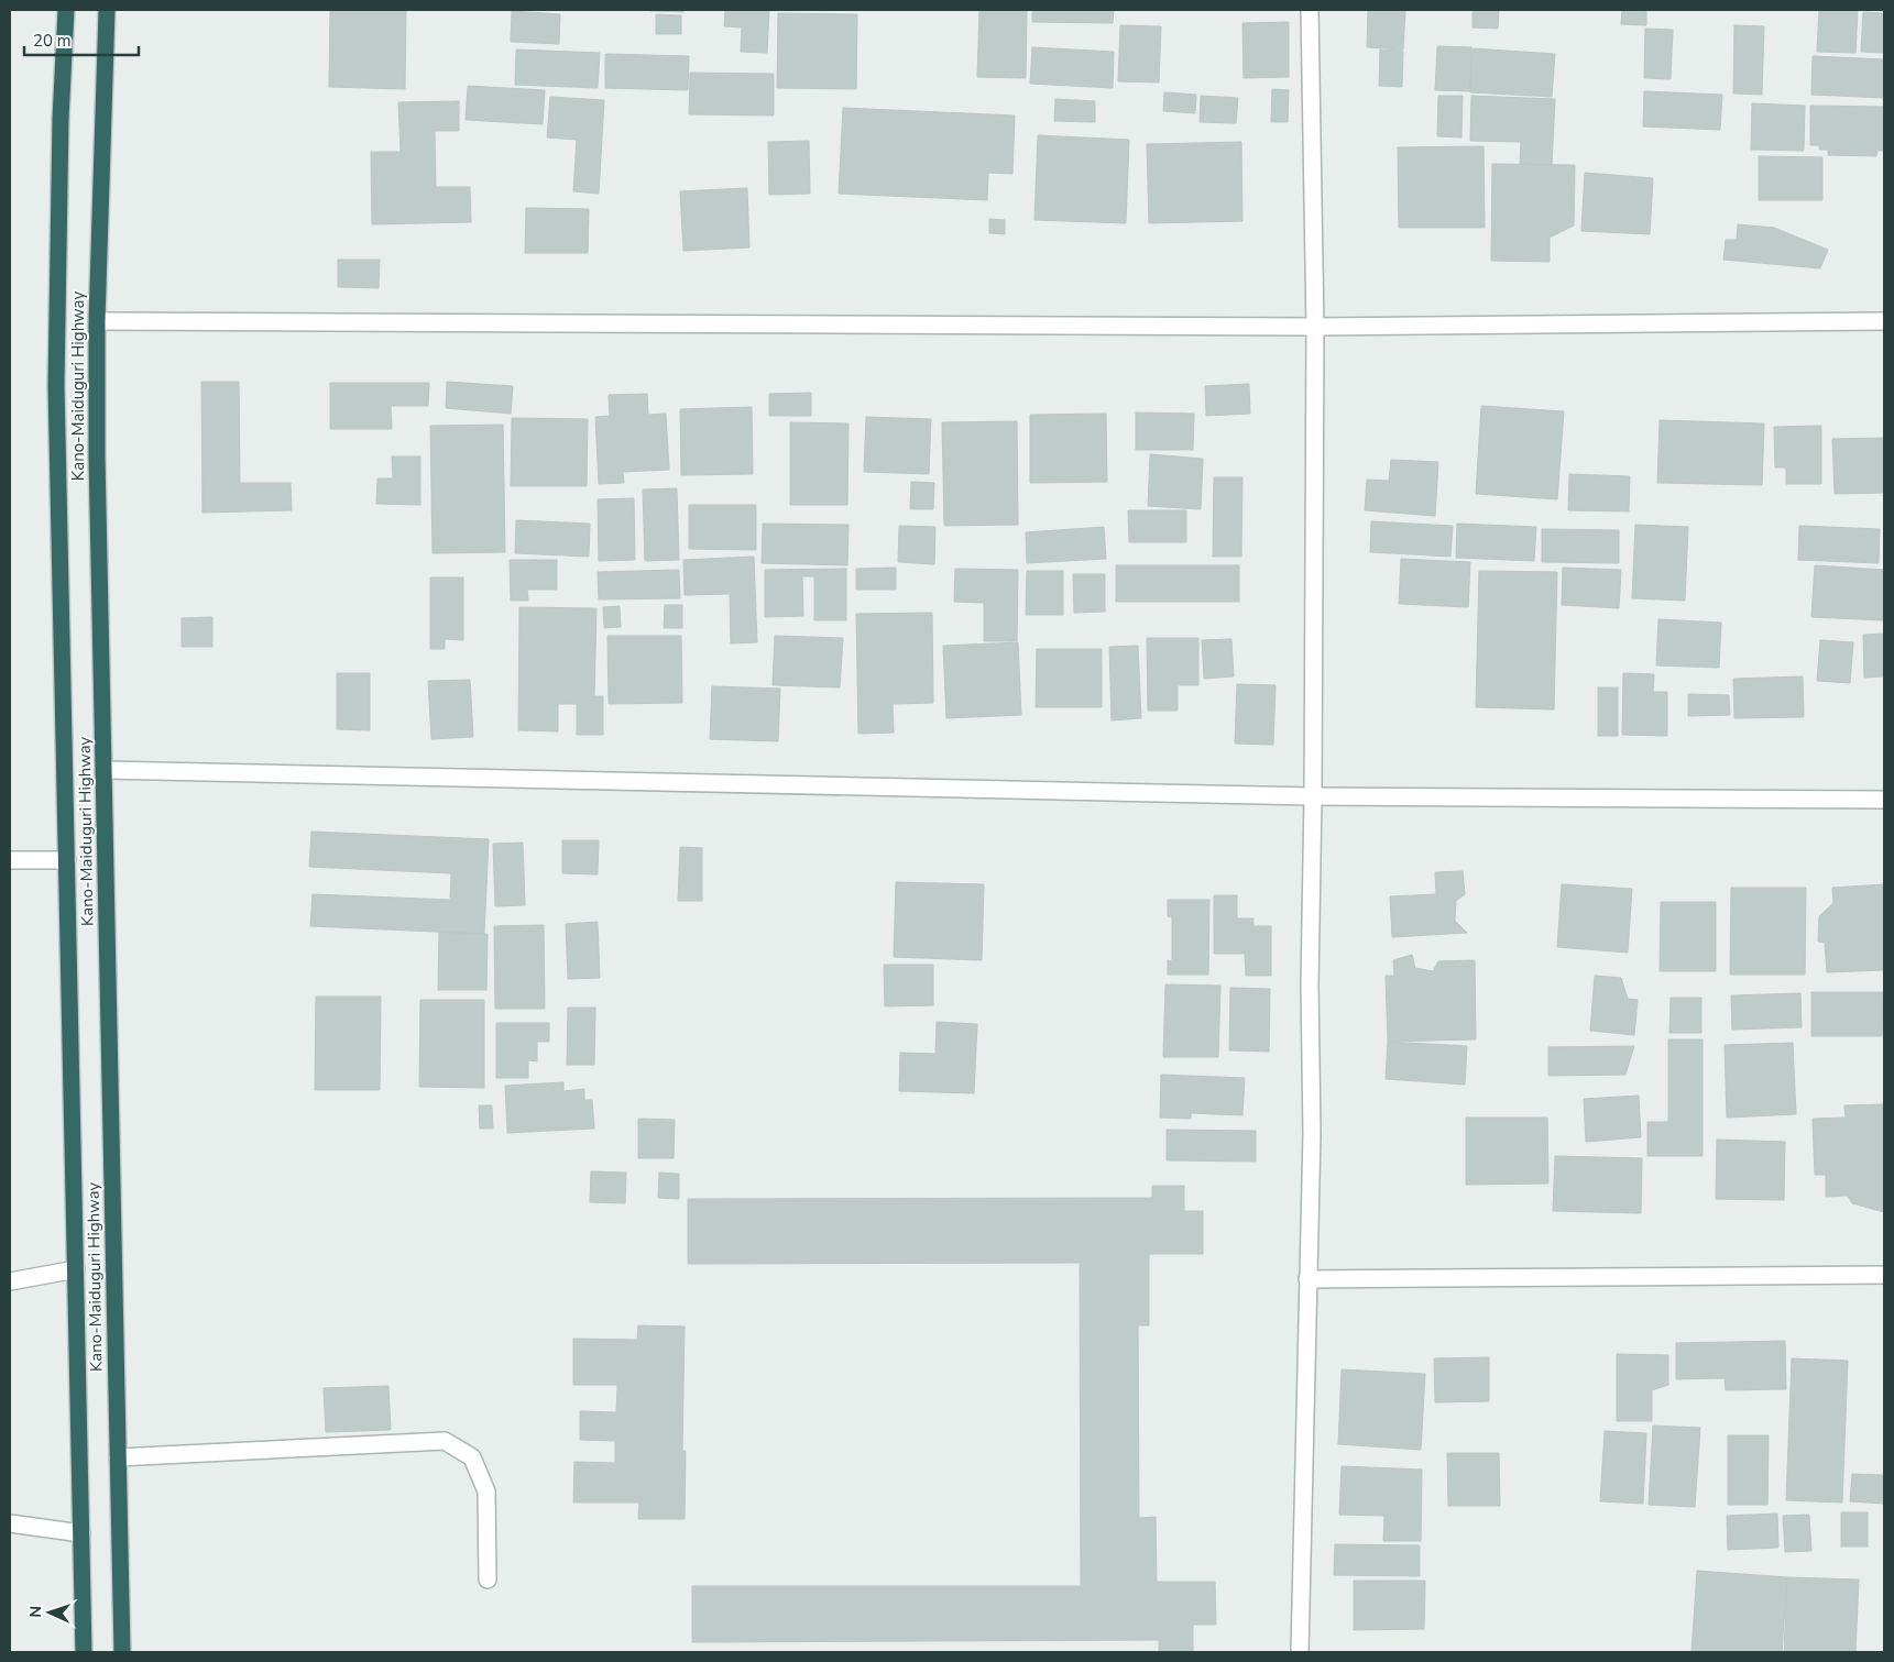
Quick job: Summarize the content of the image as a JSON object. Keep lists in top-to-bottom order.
{
  "streets": {
    "highway": ["Kano-Maiduguri Highway"]
  },
  "scale_bar": "20 m",
  "north": "left"
}
